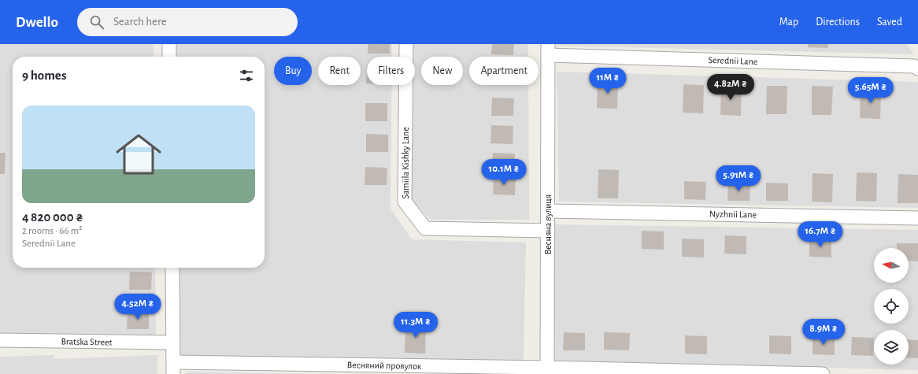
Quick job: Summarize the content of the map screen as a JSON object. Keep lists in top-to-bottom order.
{
  "streets": {
    "street": [
      "Serednii Lane",
      "Samiila Kishky Lane",
      "Nyzhnii Lane",
      "Весняна вулиця",
      "Bratska Street",
      "Весняний провулок"
    ]
  },
  "crossings": [
    ["Serednii Lane", "Весняна вулиця"],
    ["Samiila Kishky Lane", "Весняна вулиця"],
    ["Nyzhnii Lane", "Весняна вулиця"],
    ["Весняна вулиця", "Весняний провулок"]
  ],
  "north": "left",
  "page": {
    "header": "Dwello",
    "search": "Search here",
    "nav": ["Map", "Directions", "Saved"],
    "chip": [
      "Buy",
      "Rent",
      "Filters",
      "New",
      "Apartment"
    ],
    "heading": "9 homes",
    "price": [
      "11M ₴",
      "4.82M ₴",
      "5.65M ₴",
      "10.1M ₴",
      "5.91M ₴",
      "16.7M ₴",
      "4.52M ₴",
      "11.3M ₴",
      "8.9M ₴"
    ],
    "list": [
      {
        "name": "4 820 000 ₴",
        "note": "2 rooms · 66 m² · Serednii Lane"
      }
    ]
  }
}
